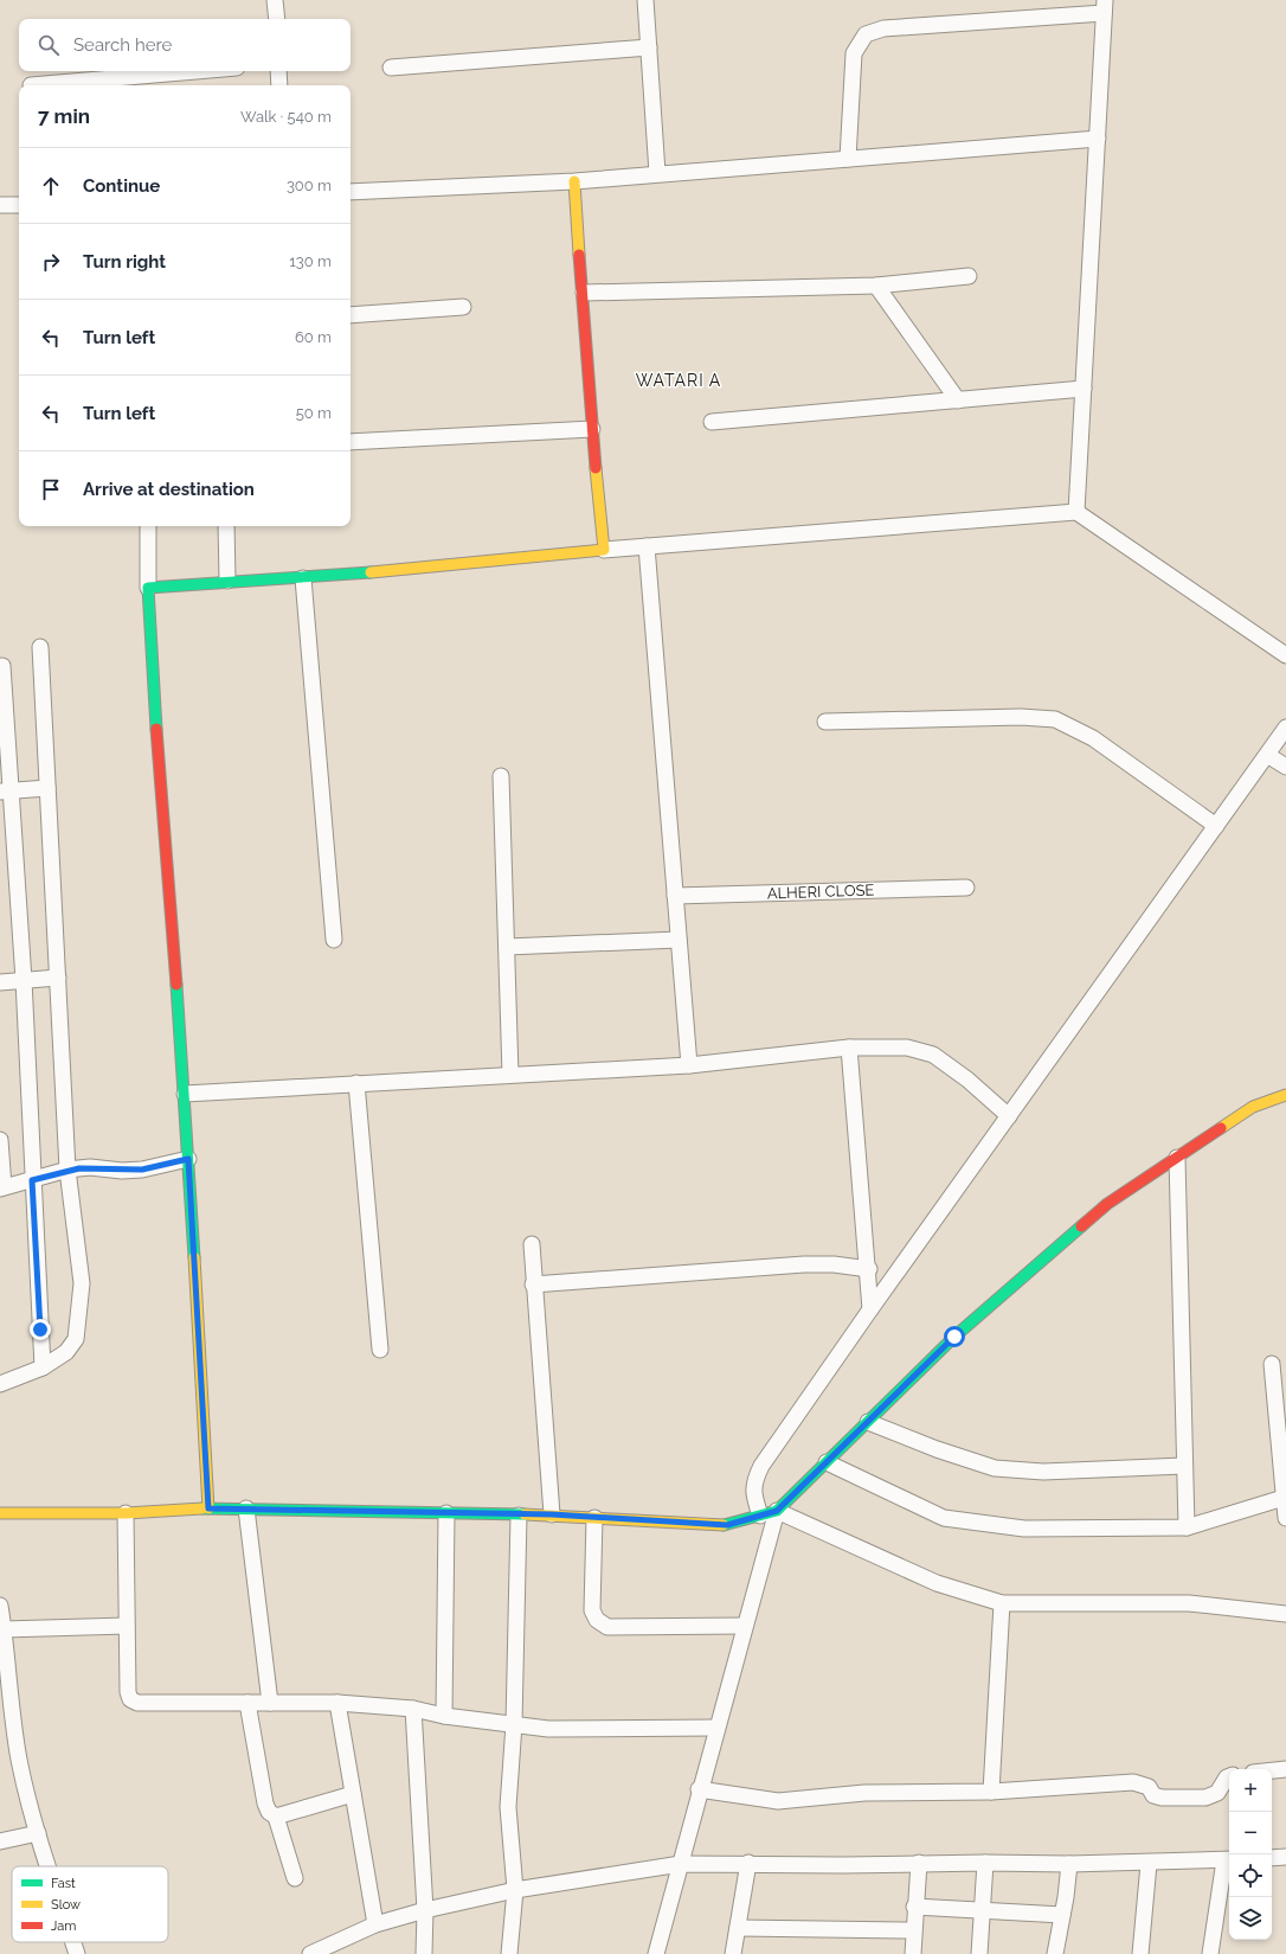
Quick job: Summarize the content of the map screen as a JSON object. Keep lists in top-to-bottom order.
{
  "streets": {
    "street": ["ALHERI CLOSE"]
  },
  "districts": ["WATARI A"],
  "legend": ["Fast", "Slow", "Jam"],
  "page": {
    "search": "Search here",
    "heading": ["7 min", "Walk · 540 m"],
    "list": [
      ["Continue", "300 m"],
      ["Turn right", "130 m"],
      ["Turn left", "60 m"],
      ["Turn left", "50 m"],
      "Arrive at destination"
    ],
    "map_buttons": ["+", "−"]
  }
}
